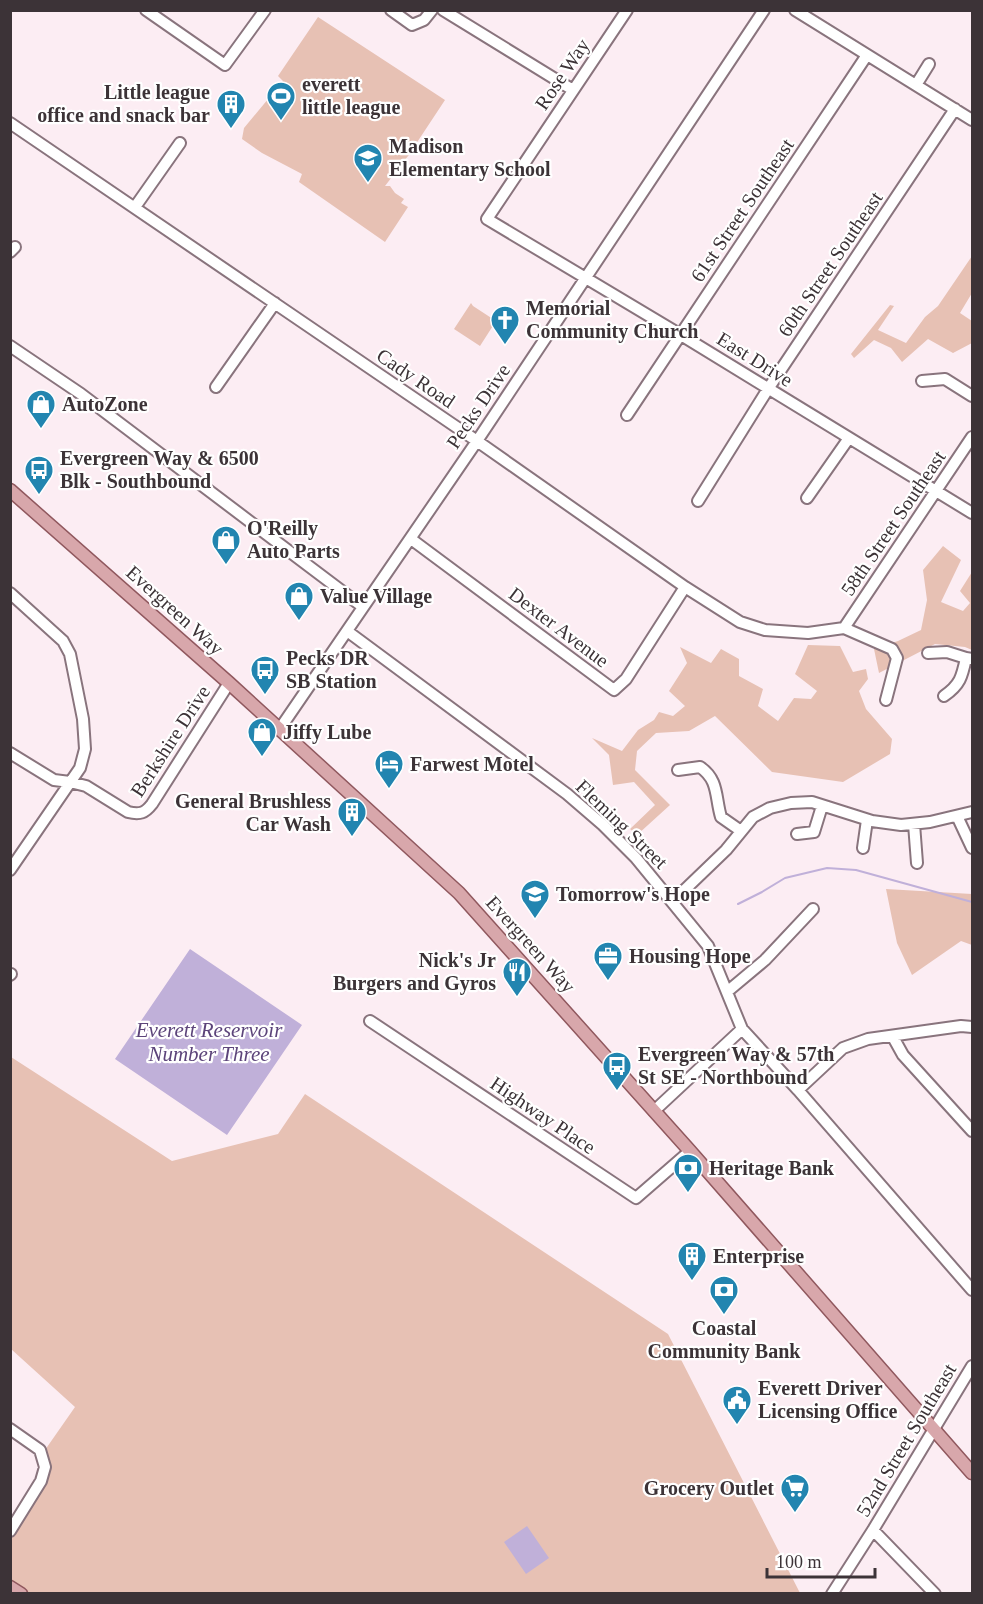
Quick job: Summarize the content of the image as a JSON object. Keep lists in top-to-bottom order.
{
  "streets": {
    "main road": ["Evergreen Way"],
    "street": [
      "Rose Way",
      "61st Street Southeast",
      "60th Street Southeast",
      "East Drive",
      "Cady Road",
      "Pecks Drive",
      "58th Street Southeast",
      "Dexter Avenue",
      "Berkshire Drive",
      "Fleming Street",
      "Highway Place",
      "52nd Street Southeast"
    ]
  },
  "crossings": [
    ["Rose Way", "East Drive"],
    ["61st Street Southeast", "East Drive"],
    ["60th Street Southeast", "East Drive"],
    ["East Drive", "Pecks Drive"],
    ["East Drive", "58th Street Southeast"],
    ["Cady Road", "Pecks Drive"],
    ["Cady Road", "58th Street Southeast"],
    ["Cady Road", "Dexter Avenue"],
    ["Pecks Drive", "Evergreen Way"],
    ["Pecks Drive", "Dexter Avenue"],
    ["Pecks Drive", "Fleming Street"],
    ["Evergreen Way", "Berkshire Drive"],
    ["Evergreen Way", "Highway Place"],
    ["Evergreen Way", "52nd Street Southeast"]
  ],
  "water": ["Everett Reservoir Number Three"],
  "places": {
    "sports": ["everett little league"],
    "building": ["Little league office and snack bar", "General Brushless Car Wash", "Enterprise"],
    "school or university": ["Madison Elementary School", "Tomorrow's Hope"],
    "church": ["Memorial Community Church"],
    "shop": [
      "AutoZone",
      "O'Reilly Auto Parts",
      "Value Village",
      "Jiffy Lube"
    ],
    "bus stop": ["Evergreen Way & 6500 Blk - Southbound", "Pecks DR SB Station", "Evergreen Way & 57th St SE - Northbound"],
    "hotel": ["Farwest Motel"],
    "office": ["Housing Hope"],
    "restaurant": ["Nick's Jr Burgers and Gyros"],
    "bank": ["Heritage Bank", "Coastal Community Bank"],
    "public building": ["Everett Driver Licensing Office"],
    "supermarket": ["Grocery Outlet"]
  },
  "scale_bar": "100 m"
}
